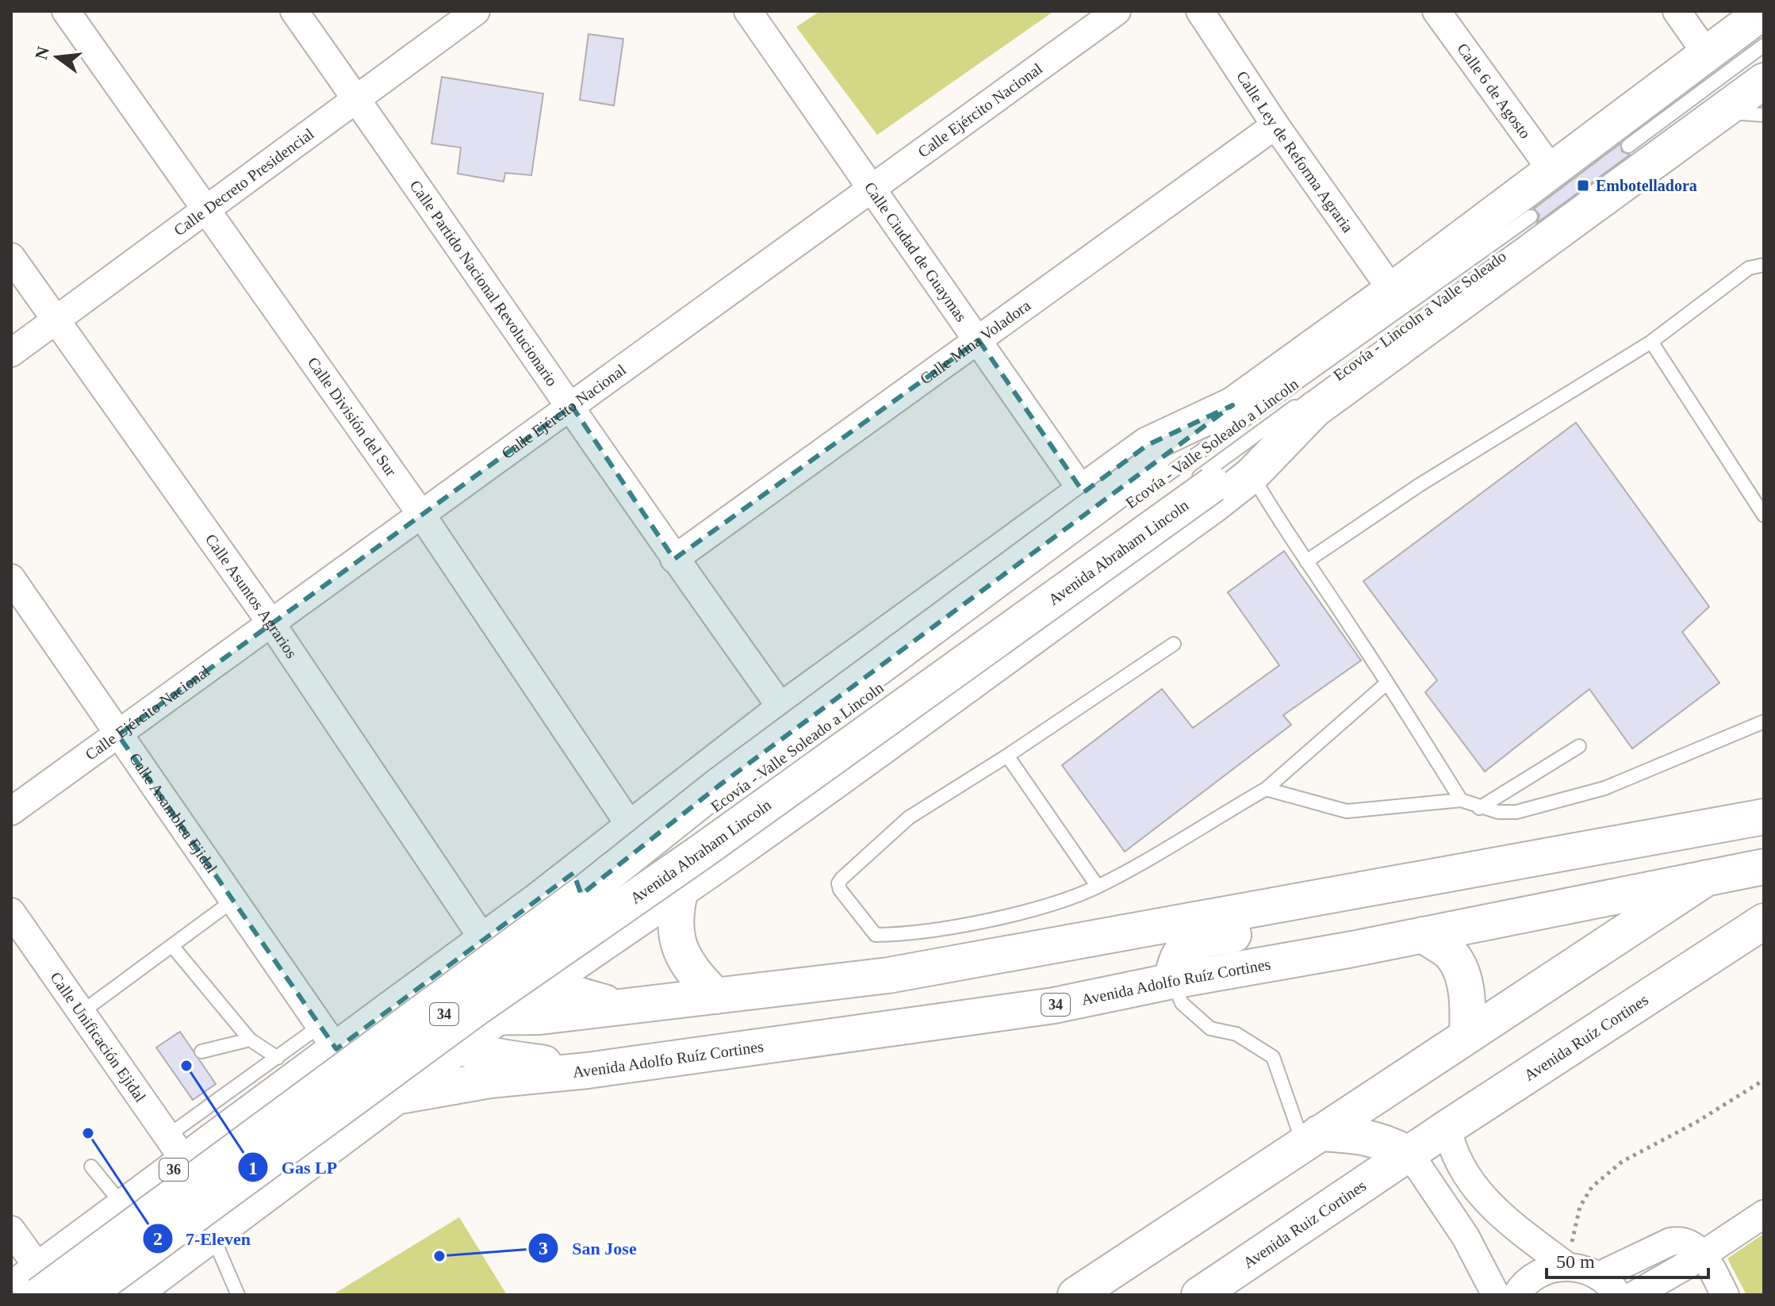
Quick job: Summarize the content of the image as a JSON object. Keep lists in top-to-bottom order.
{
  "streets": {
    "main road": [
      "Avenida Abraham Lincoln",
      "Avenida Adolfo Ruíz Cortines",
      "34",
      "Avenida Ruíz Cortines",
      "36",
      "Avenida Ruiz Cortines"
    ],
    "street": [
      "Calle 6 de Agosto",
      "Calle Ejército Nacional",
      "Calle Ley de Reforma Agraria",
      "Calle Decreto Presidencial",
      "Calle Ciudad de Guaymas",
      "Calle Partido Nacional Revolucionario",
      "Calle Mina Voladora",
      "Calle División del Sur",
      "Calle Asuntos Agrarios",
      "Calle Asamblea Ejidal",
      "Calle Unificación Ejidal"
    ],
    "lane": ["Ecovía - Lincoln a Valle Soleado", "Ecovía - Valle Soleado a Lincoln"]
  },
  "crossings": [
    ["Calle 6 de Agosto", "36"],
    ["Calle Ejército Nacional", "Calle Ciudad de Guaymas"],
    ["Calle Ejército Nacional", "Calle Partido Nacional Revolucionario"],
    ["Calle Ejército Nacional", "Calle División del Sur"],
    ["Calle Ejército Nacional", "Calle Asuntos Agrarios"],
    ["Calle Ejército Nacional", "Calle Asamblea Ejidal"],
    ["Calle Ley de Reforma Agraria", "Calle Mina Voladora"],
    ["Calle Ley de Reforma Agraria", "36"],
    ["Calle Decreto Presidencial", "Calle Partido Nacional Revolucionario"],
    ["Calle Decreto Presidencial", "Calle División del Sur"],
    ["Calle Decreto Presidencial", "Calle Asuntos Agrarios"],
    ["Calle Ciudad de Guaymas", "Calle Mina Voladora"],
    ["Calle Ciudad de Guaymas", "Avenida Abraham Lincoln"],
    ["Calle Partido Nacional Revolucionario", "Calle Mina Voladora"],
    ["Calle Partido Nacional Revolucionario", "Avenida Abraham Lincoln"],
    ["Calle División del Sur", "Avenida Abraham Lincoln"],
    ["Ecovía - Valle Soleado a Lincoln", "Avenida Abraham Lincoln"],
    ["Ecovía - Valle Soleado a Lincoln", "Calle Asuntos Agrarios"],
    ["Avenida Abraham Lincoln", "Calle Asuntos Agrarios"],
    ["Avenida Abraham Lincoln", "Calle Asamblea Ejidal"],
    ["Avenida Abraham Lincoln", "Avenida Adolfo Ruíz Cortines"],
    ["Avenida Abraham Lincoln", "Calle Unificación Ejidal"],
    ["Avenida Abraham Lincoln", "36"],
    ["Avenida Ruíz Cortines", "Avenida Ruiz Cortines"]
  ],
  "places": {
    "transit": ["Embotelladora"],
    "other": ["Gas LP", "7-Eleven", "San Jose"]
  },
  "scale_bar": "50 m",
  "north": "left"
}
